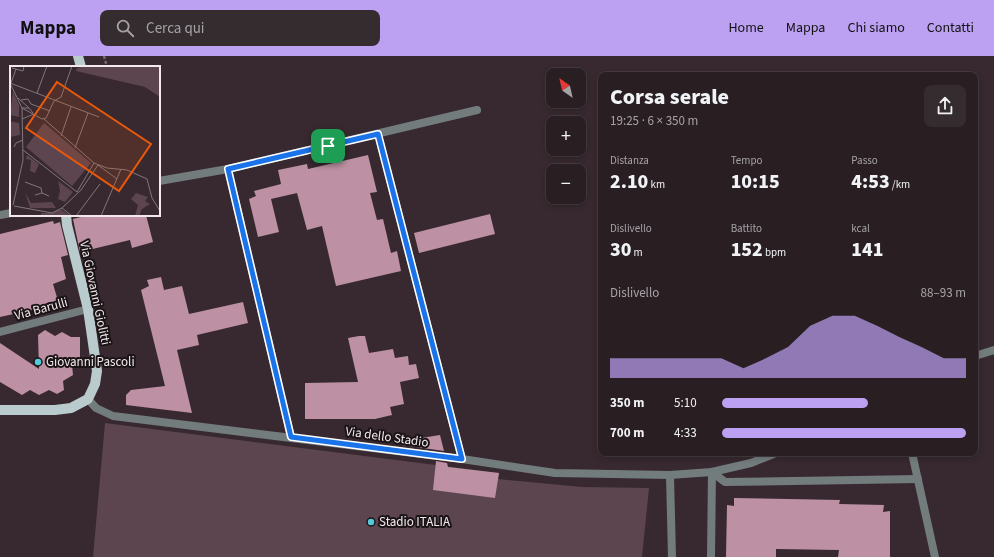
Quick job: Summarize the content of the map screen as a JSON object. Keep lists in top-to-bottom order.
{
  "streets": {
    "main road": ["Via Giovanni Giolitti"],
    "street": ["Via Barulli", "Via dello Stadio"]
  },
  "crossings": [
    ["Via Giovanni Giolitti", "Via Barulli"],
    ["Via Giovanni Giolitti", "Via dello Stadio"]
  ],
  "places": ["Giovanni Pascoli", "Stadio ITALIA"],
  "north": "top left",
  "page": {
    "header": "Mappa",
    "search": "Cerca qui",
    "nav": [
      "Home",
      "Mappa",
      "Chi siamo",
      "Contatti"
    ],
    "map_buttons": ["+", "−"],
    "heading": ["Corsa serale", "19:25 · 6 × 350 m"],
    "stats": [
      ["Distanza", "2.10 km"],
      ["Tempo", "10:15"],
      ["Passo", "4:53 /km"],
      ["Dislivello", "30 m"],
      ["Battito", "152 bpm"],
      ["kcal", "141"]
    ],
    "chart": ["Dislivello", "88–93 m"],
    "list": [
      {
        "name": "350 m",
        "note": "5:10"
      },
      {
        "name": "700 m",
        "note": "4:33"
      }
    ]
  }
}
